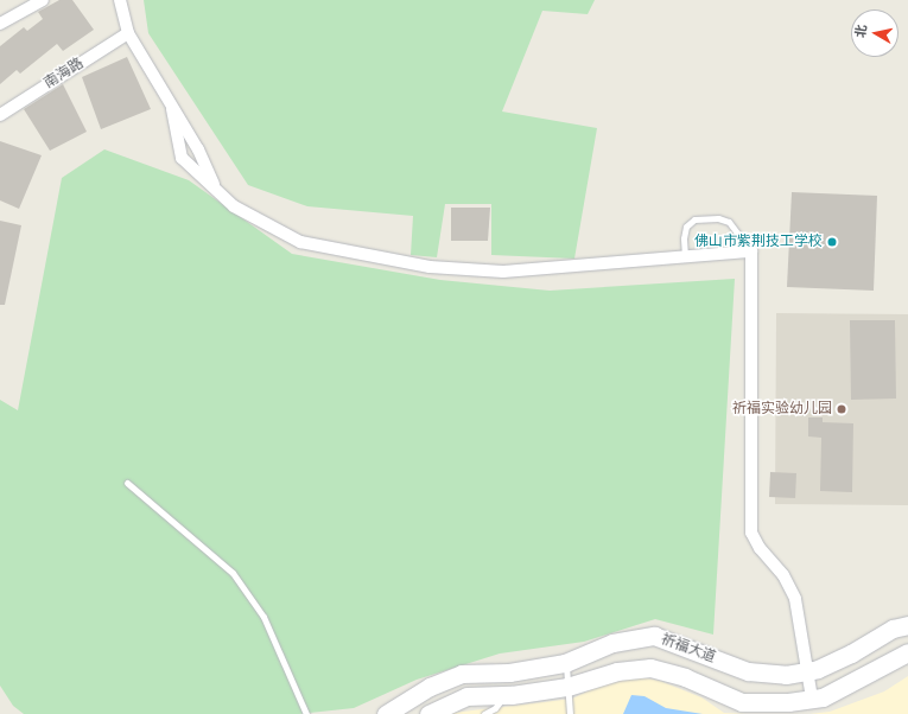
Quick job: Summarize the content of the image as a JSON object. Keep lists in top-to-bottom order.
{
  "streets": {
    "street": ["南海路", "祈福大道"]
  },
  "places": ["佛山市紫荆技工学校", "祈福实验幼儿园"],
  "north": "left"
}
